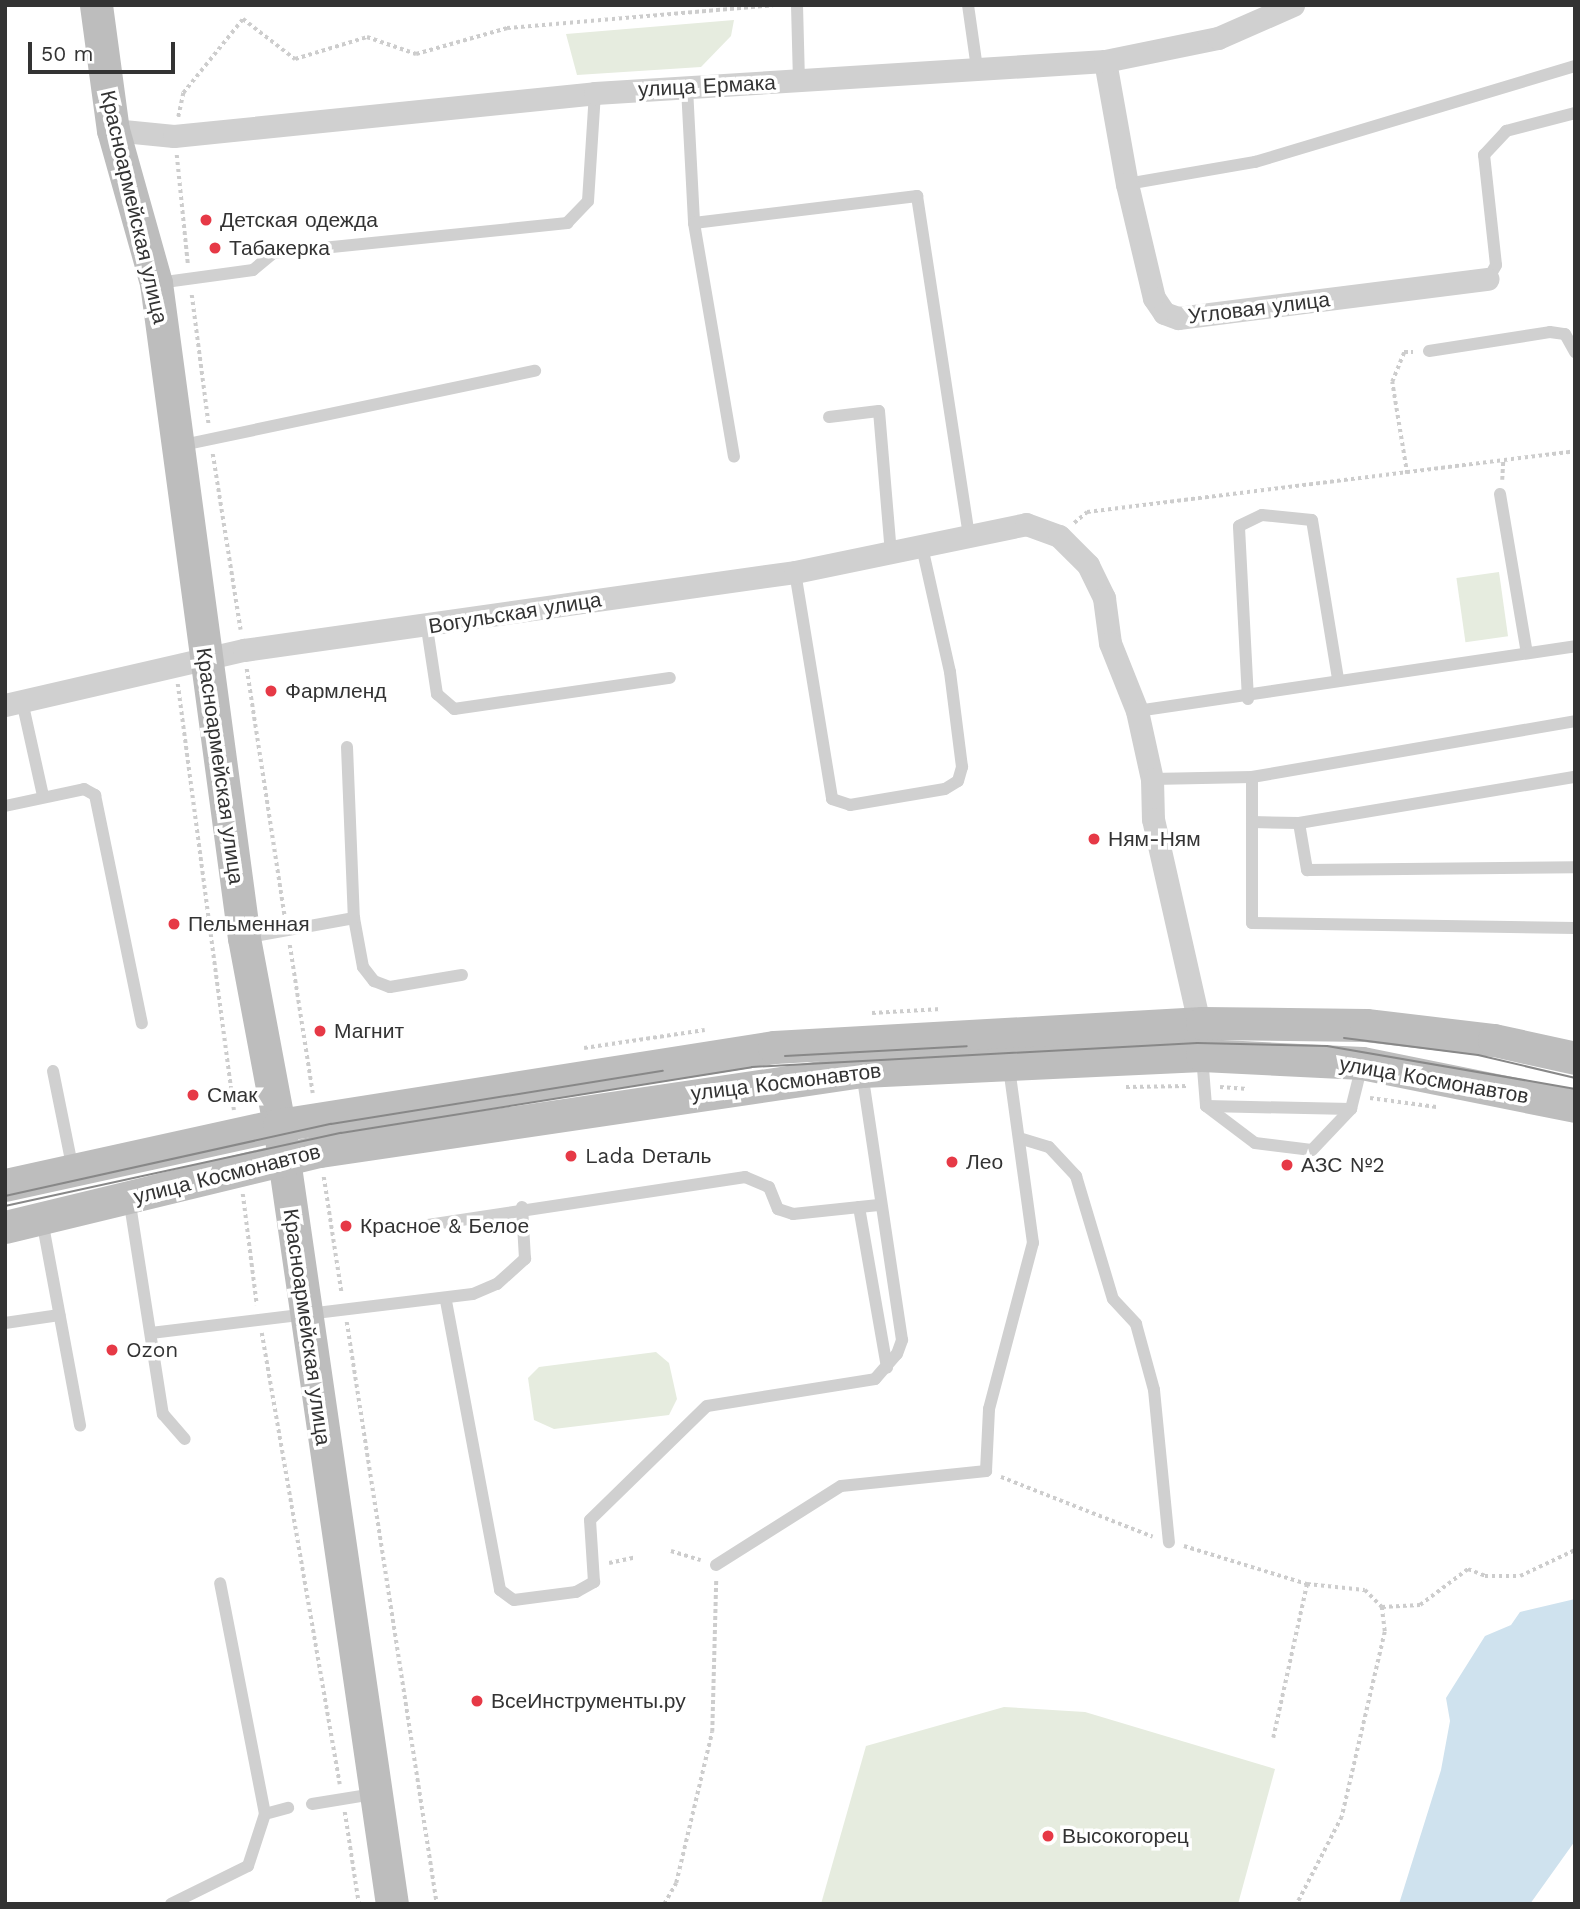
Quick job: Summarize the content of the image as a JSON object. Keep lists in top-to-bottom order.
{
  "streets": {
    "main road": ["Красноармейская улица", "улица Космонавтов"],
    "street": ["улица Ермака", "Угловая улица", "Вогульская улица"]
  },
  "crossings": [
    ["улица Ермака", "Красноармейская улица"],
    ["улица Ермака", "Угловая улица"],
    ["Красноармейская улица", "Вогульская улица"],
    ["Красноармейская улица", "улица Космонавтов"]
  ],
  "places": [
    "Детская одежда",
    "Табакерка",
    "Фармленд",
    "Ням-Ням",
    "Пельменная",
    "Магнит",
    "Смак",
    "Lada Dеталь",
    "Лео",
    "АЗС №2",
    "Красное & Белое",
    "Ozon",
    "ВсеИнструменты.ру",
    "Высокогорец"
  ],
  "scale_bar": "50 m"
}
